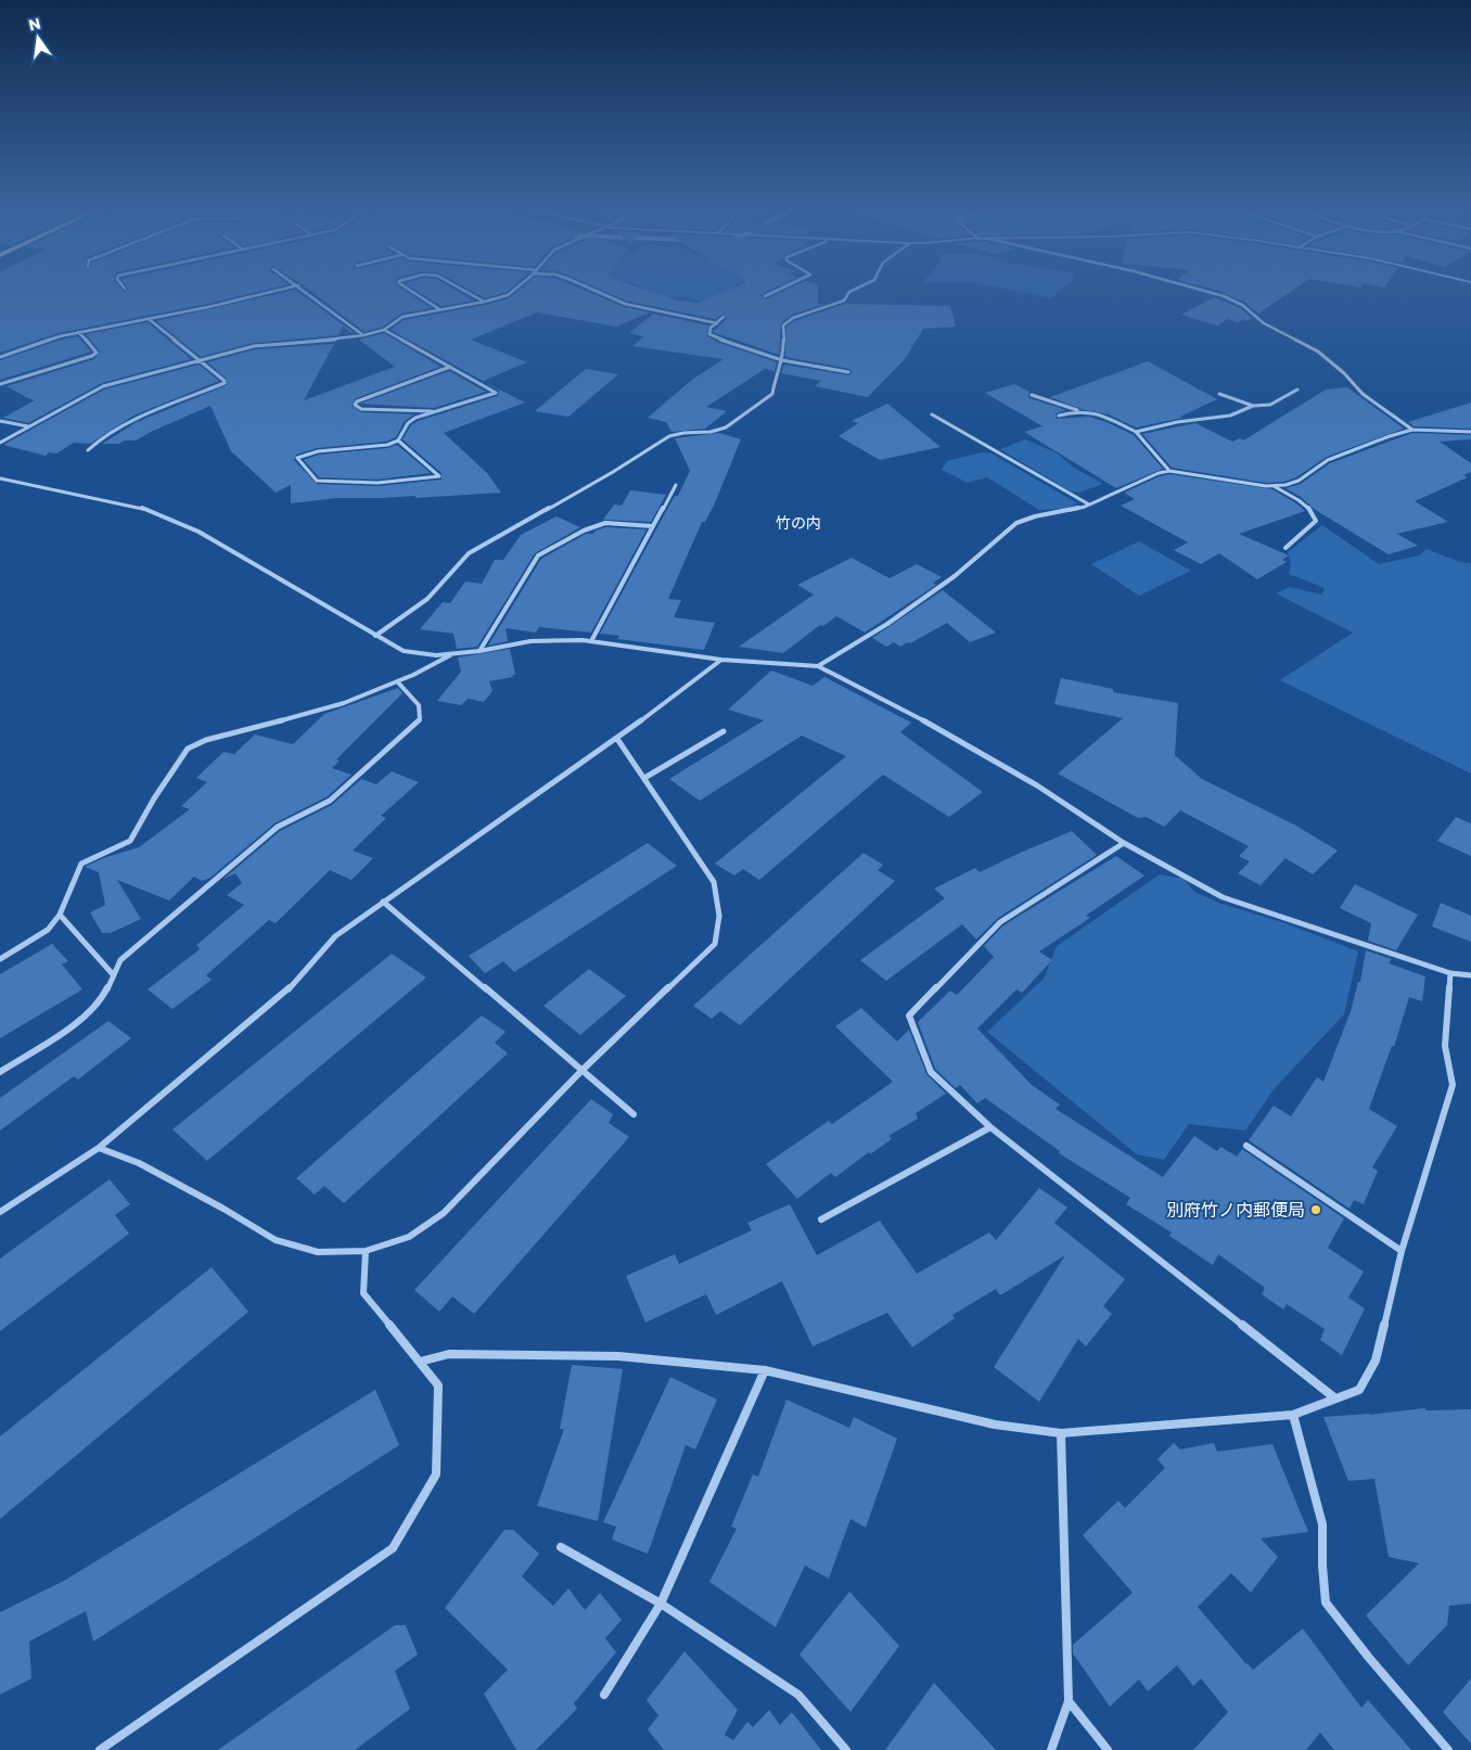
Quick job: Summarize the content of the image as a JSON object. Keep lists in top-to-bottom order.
{
  "districts": ["竹の内"],
  "places": ["別府竹ノ内郵便局"],
  "north": "top"
}
